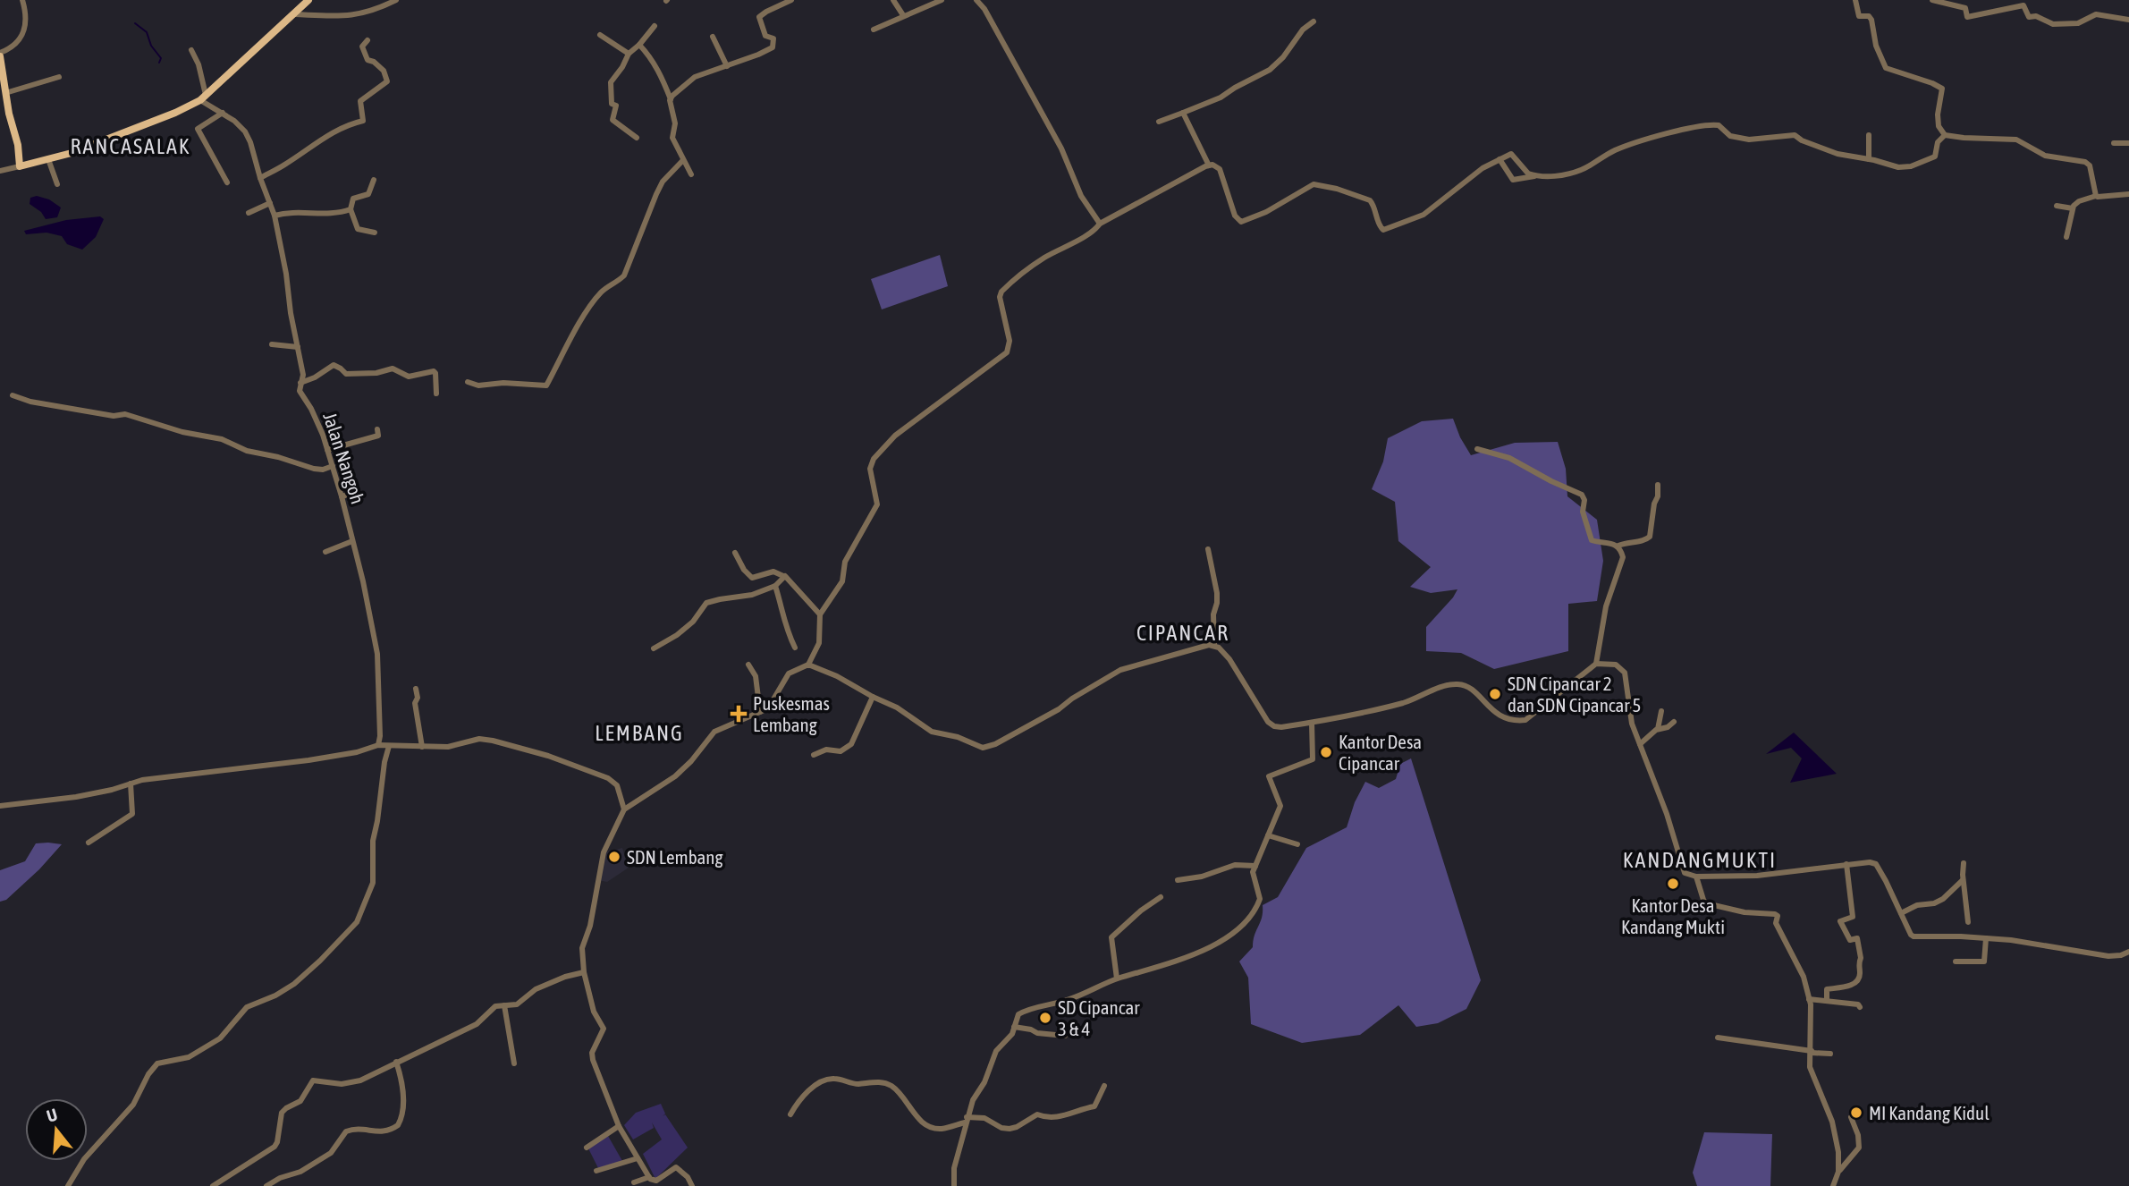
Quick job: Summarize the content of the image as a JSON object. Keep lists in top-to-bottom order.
{
  "streets": {
    "street": ["Jalan Nangoh"]
  },
  "districts": [
    "RANCASALAK",
    "CIPANCAR",
    "LEMBANG",
    "KANDANGMUKTI"
  ],
  "places": {
    "other": [
      "SDN Cipancar 2 dan SDN Cipancar 5",
      "Kantor Desa Cipancar",
      "SDN Lembang",
      "Kantor Desa Kandang Mukti",
      "SD Cipancar 3 & 4",
      "MI Kandang Kidul"
    ],
    "health": ["Puskesmas Lembang"]
  },
  "north": "top"
}
